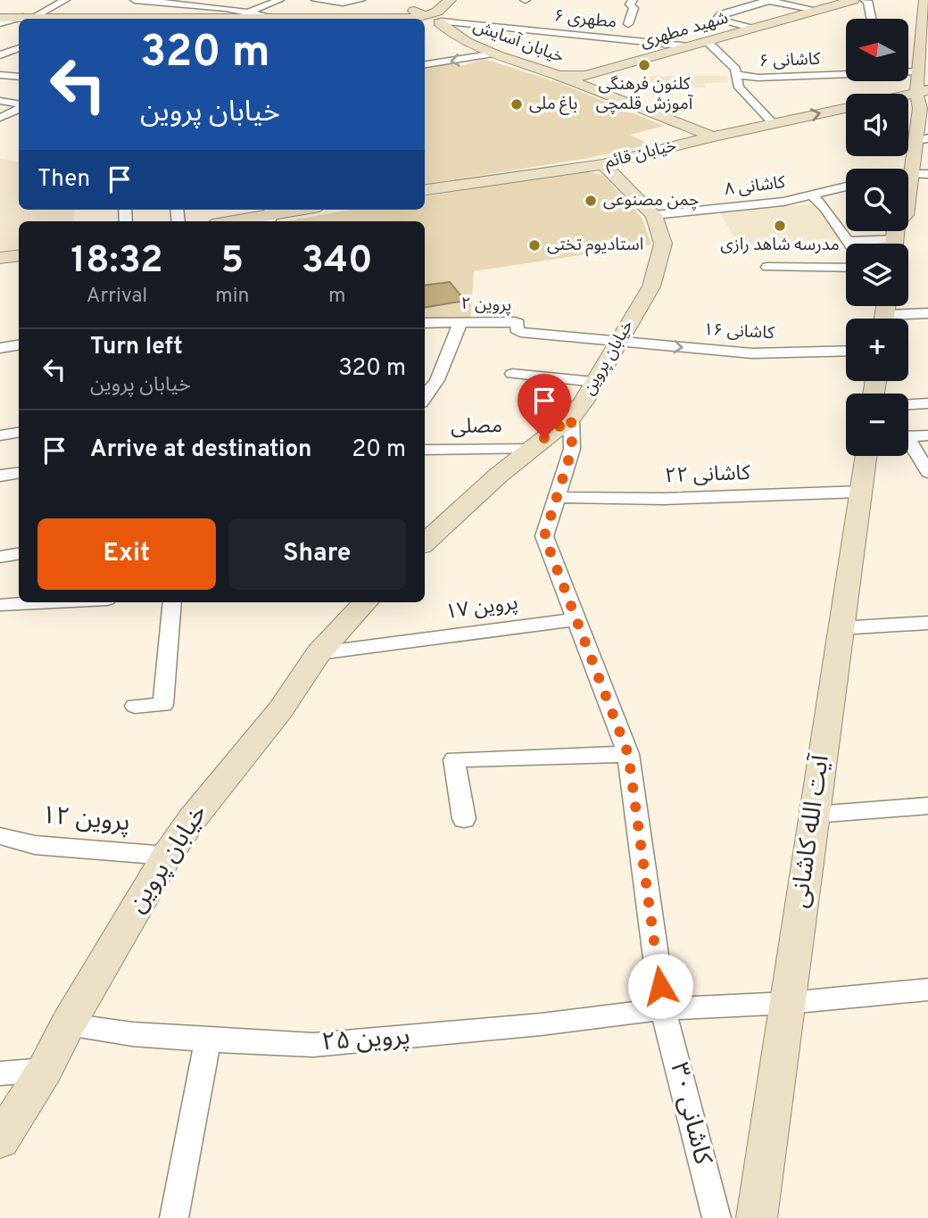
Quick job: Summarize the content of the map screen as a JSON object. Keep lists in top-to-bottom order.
{
  "streets": {
    "street": [
      "مطهری ۶",
      "شهید مطهری",
      "خیابان آسایش",
      "کاشانی ۶",
      "خیابان قائم",
      "کاشانی ۸",
      "پروین ۲",
      "کاشانی ۱۶",
      "خیابان پروین",
      "مصلی",
      "کاشانی ۲۲",
      "پروین ۱۷",
      "پروین ۱۲",
      "آیت الله کاشانی",
      "پروین ۲۵",
      "کاشانی ۳۰"
    ]
  },
  "crossings": [
    ["مطهری ۶", "شهید مطهری"],
    ["مطهری ۶", "خیابان آسایش"],
    ["شهید مطهری", "خیابان آسایش"],
    ["خیابان آسایش", "خیابان قائم"],
    ["خیابان قائم", "خیابان پروین"],
    ["کاشانی ۸", "خیابان پروین"],
    ["پروین ۲", "کاشانی ۱۶"],
    ["پروین ۲", "خیابان پروین"],
    ["کاشانی ۱۶", "خیابان پروین"],
    ["خیابان پروین", "مصلی"],
    ["خیابان پروین", "پروین ۱۷"],
    ["خیابان پروین", "پروین ۱۲"],
    ["خیابان پروین", "پروین ۲۵"],
    ["خیابان پروین", "کاشانی ۳۰"],
    ["کاشانی ۲۲", "آیت الله کاشانی"],
    ["کاشانی ۲۲", "کاشانی ۳۰"],
    ["پروین ۱۷", "کاشانی ۳۰"],
    ["آیت الله کاشانی", "پروین ۲۵"],
    ["پروین ۲۵", "کاشانی ۳۰"]
  ],
  "places": [
    "کلنون فرهنگی آموزش قلمچی",
    "باغ ملی",
    "چمن مصنوعی",
    "مدرسه شاهد رازی",
    "استادیوم تختی"
  ],
  "north": "left",
  "page": {
    "map_buttons": ["+", "−"],
    "turn": ["320 m", "خیابان پروین"],
    "then": "Then",
    "eta": [
      "18:32",
      "Arrival",
      "5",
      "min",
      "340",
      "m"
    ],
    "list": [
      {
        "name": "Turn left",
        "note": "خیابان پروین",
        "value": "320 m"
      },
      {
        "name": "Arrive at destination",
        "value": "20 m"
      }
    ],
    "buttons": ["Exit", "Share"]
  }
}
